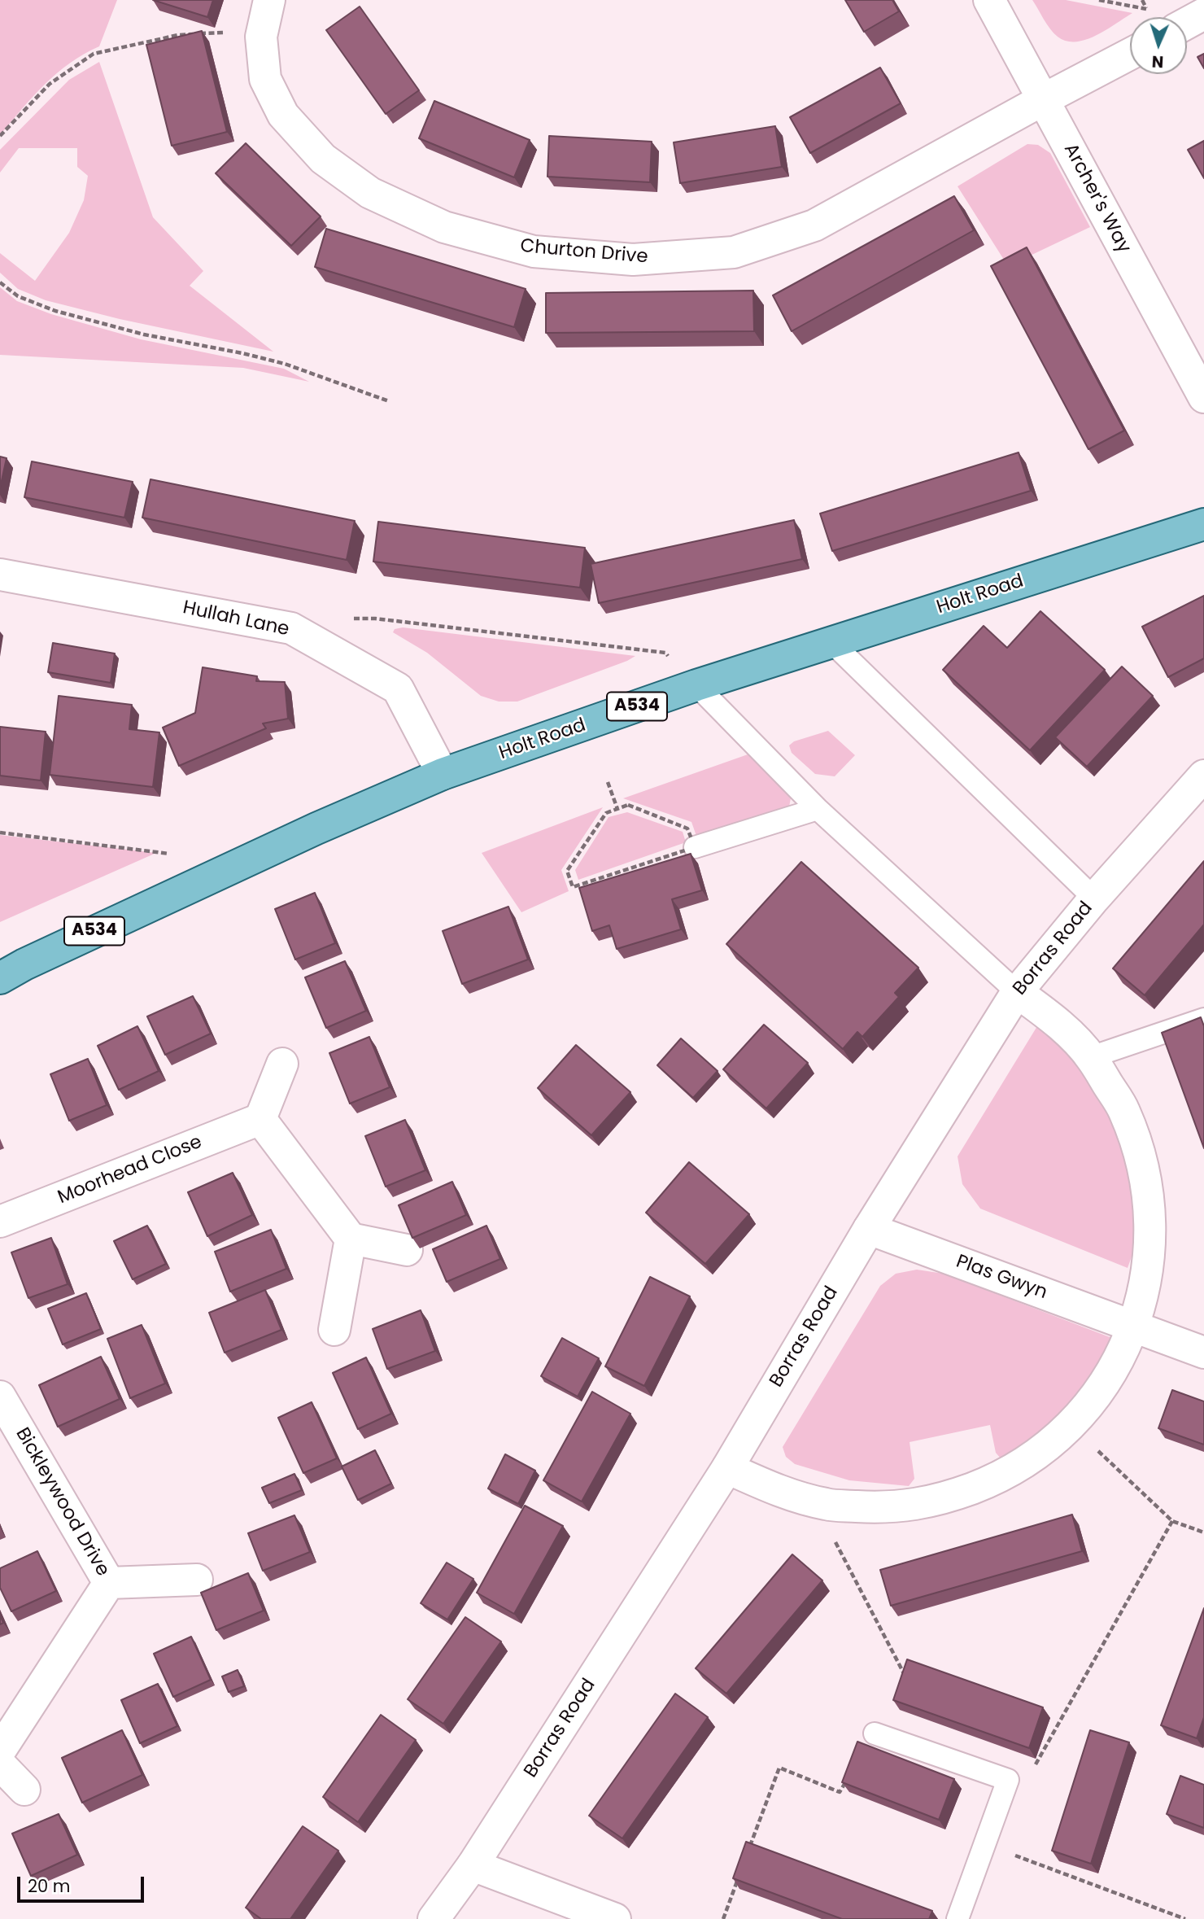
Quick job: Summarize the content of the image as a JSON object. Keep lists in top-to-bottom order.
{
  "streets": {
    "main road": ["Holt Road", "A534"],
    "street": [
      "Archer's Way",
      "Churton Drive",
      "Hullah Lane",
      "Borras Road",
      "Moorhead Close",
      "Plas Gwyn",
      "Bickleywood Drive"
    ]
  },
  "crossings": [
    ["Archer's Way", "Churton Drive"],
    ["Holt Road", "Hullah Lane"],
    ["Borras Road", "Plas Gwyn"]
  ],
  "scale_bar": "20 m",
  "north": "bottom"
}
